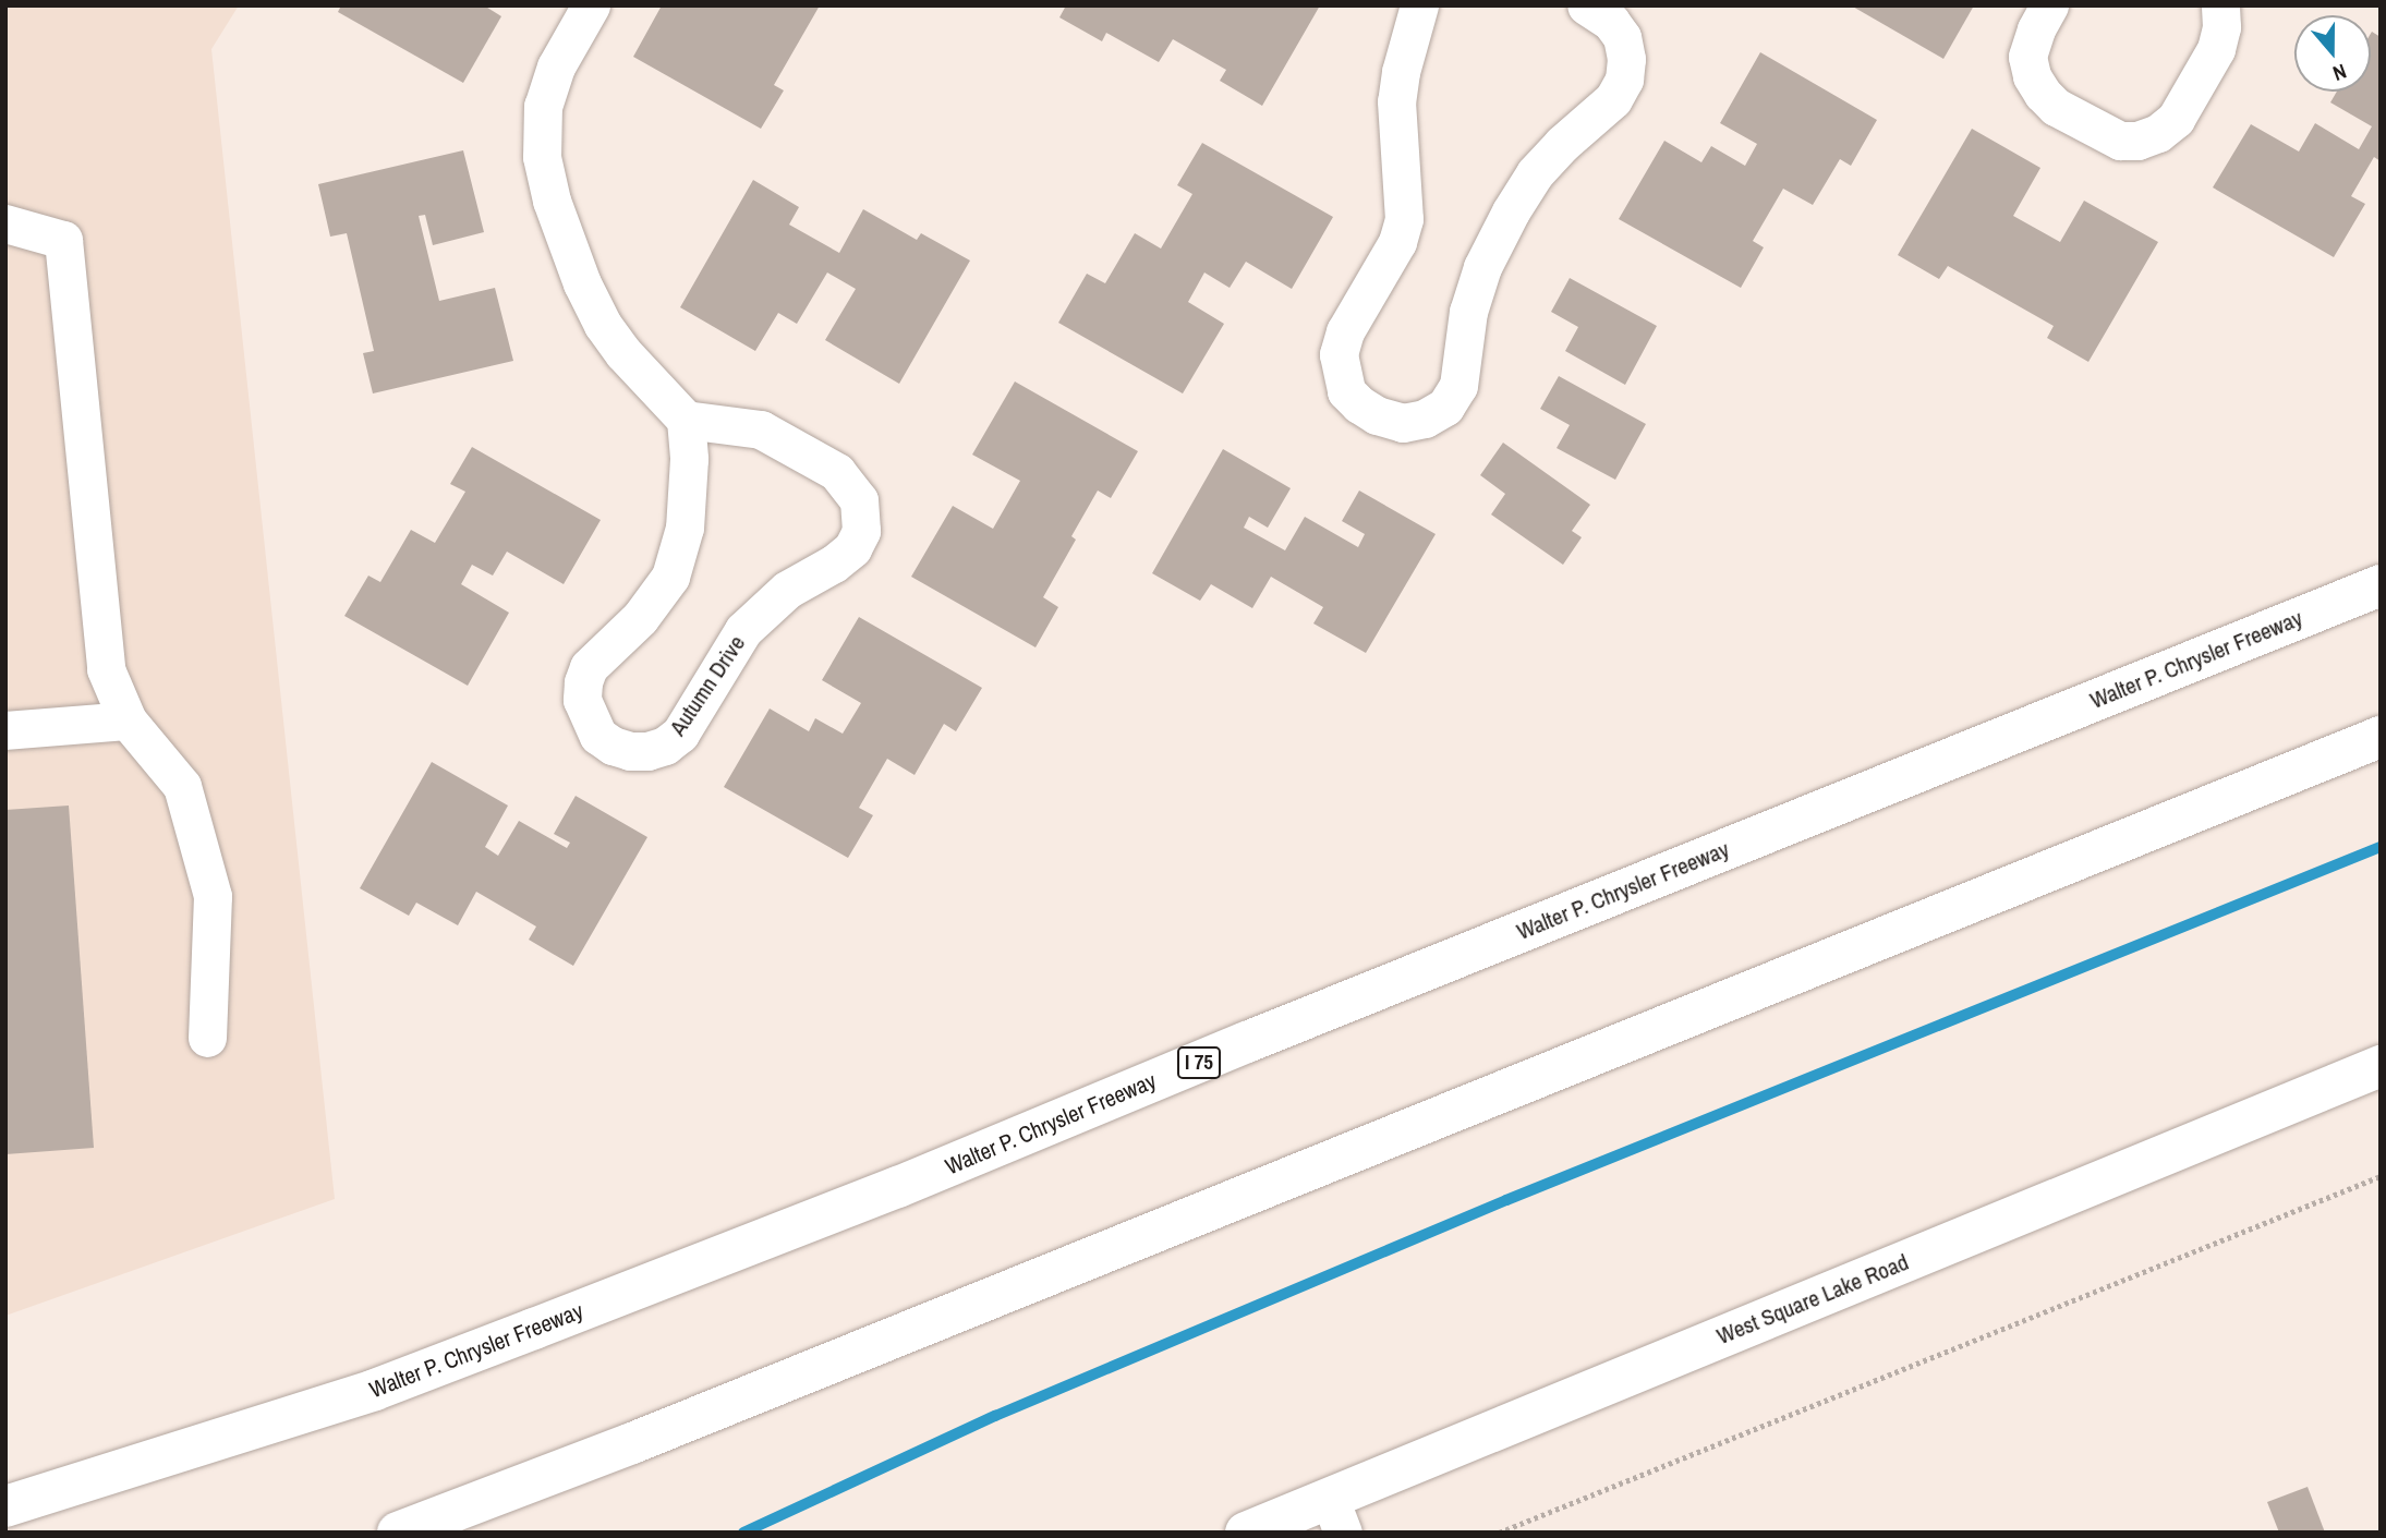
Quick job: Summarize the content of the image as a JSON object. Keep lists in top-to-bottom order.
{
  "streets": {
    "main road": ["Walter P. Chrysler Freeway", "I 75", "West Square Lake Road"],
    "street": ["Autumn Drive"]
  },
  "north": "bottom"
}
